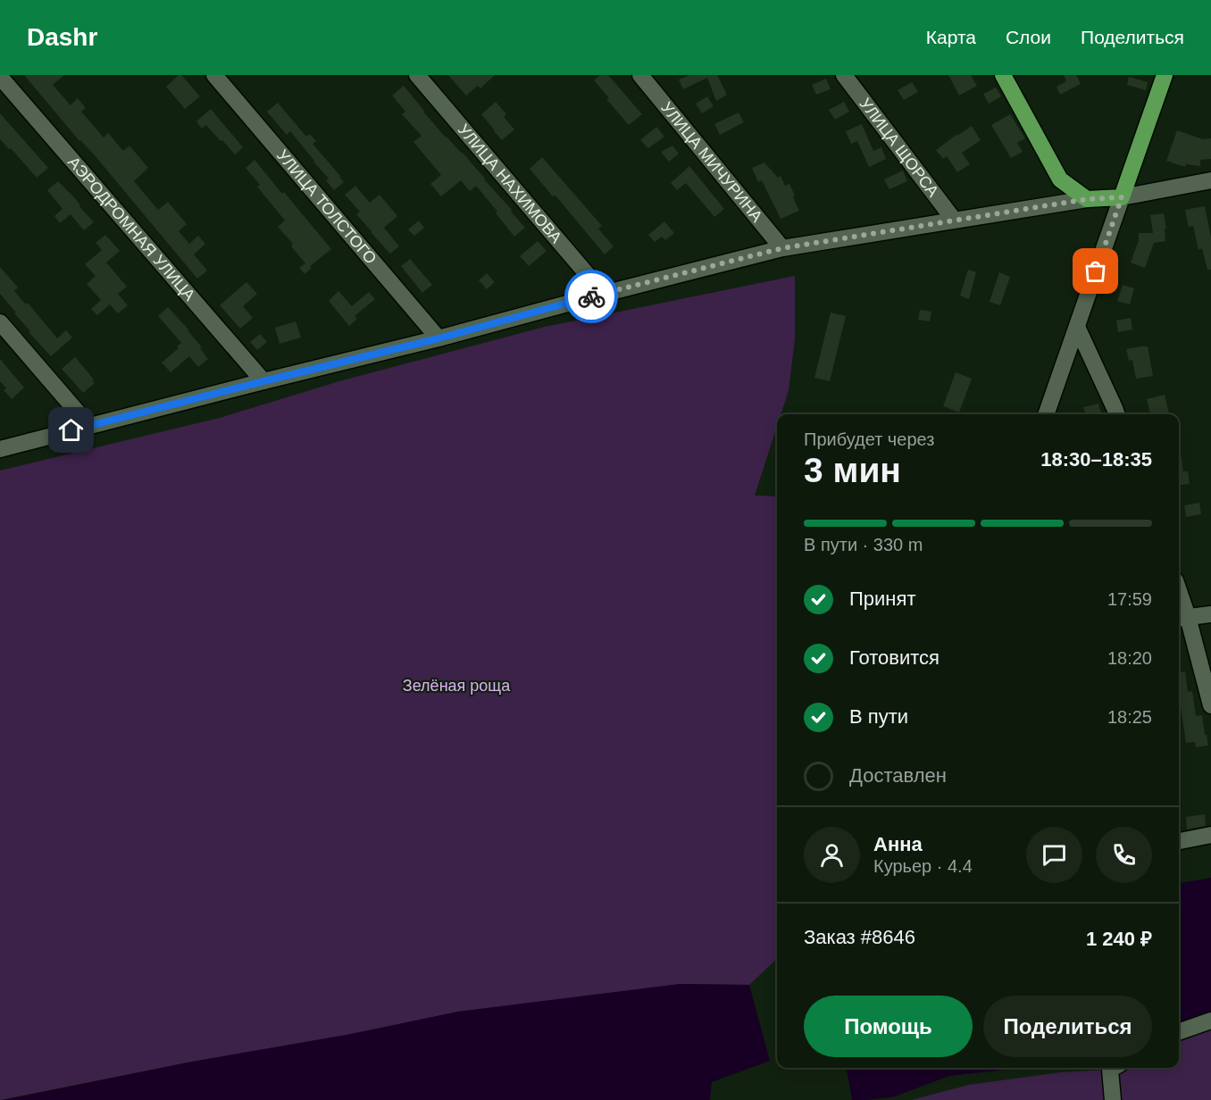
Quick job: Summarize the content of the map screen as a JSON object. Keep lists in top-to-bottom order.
{
  "streets": {
    "street": [
      "УЛИЦА ЩОРСА",
      "УЛИЦА МИЧУРИНА",
      "УЛИЦА НАХИМОВА",
      "УЛИЦА ТОЛСТОГО",
      "АЭРОДРОМНАЯ УЛИЦА"
    ]
  },
  "parks": ["Зелёная роща"],
  "page": {
    "header": "Dashr",
    "nav": ["Карта", "Слои", "Поделиться"],
    "heading": ["3 мин", "Прибудет через", "18:30–18:35"],
    "panel": [
      "Анна",
      "Курьер · 4.4",
      "Заказ #8646",
      "1 240 ₽"
    ],
    "bar": "В пути · 330 m",
    "list": [
      ["Принят", "17:59"],
      ["Готовится", "18:20"],
      ["В пути", "18:25"],
      "Доставлен"
    ],
    "buttons": ["Помощь", "Поделиться"]
  }
}
